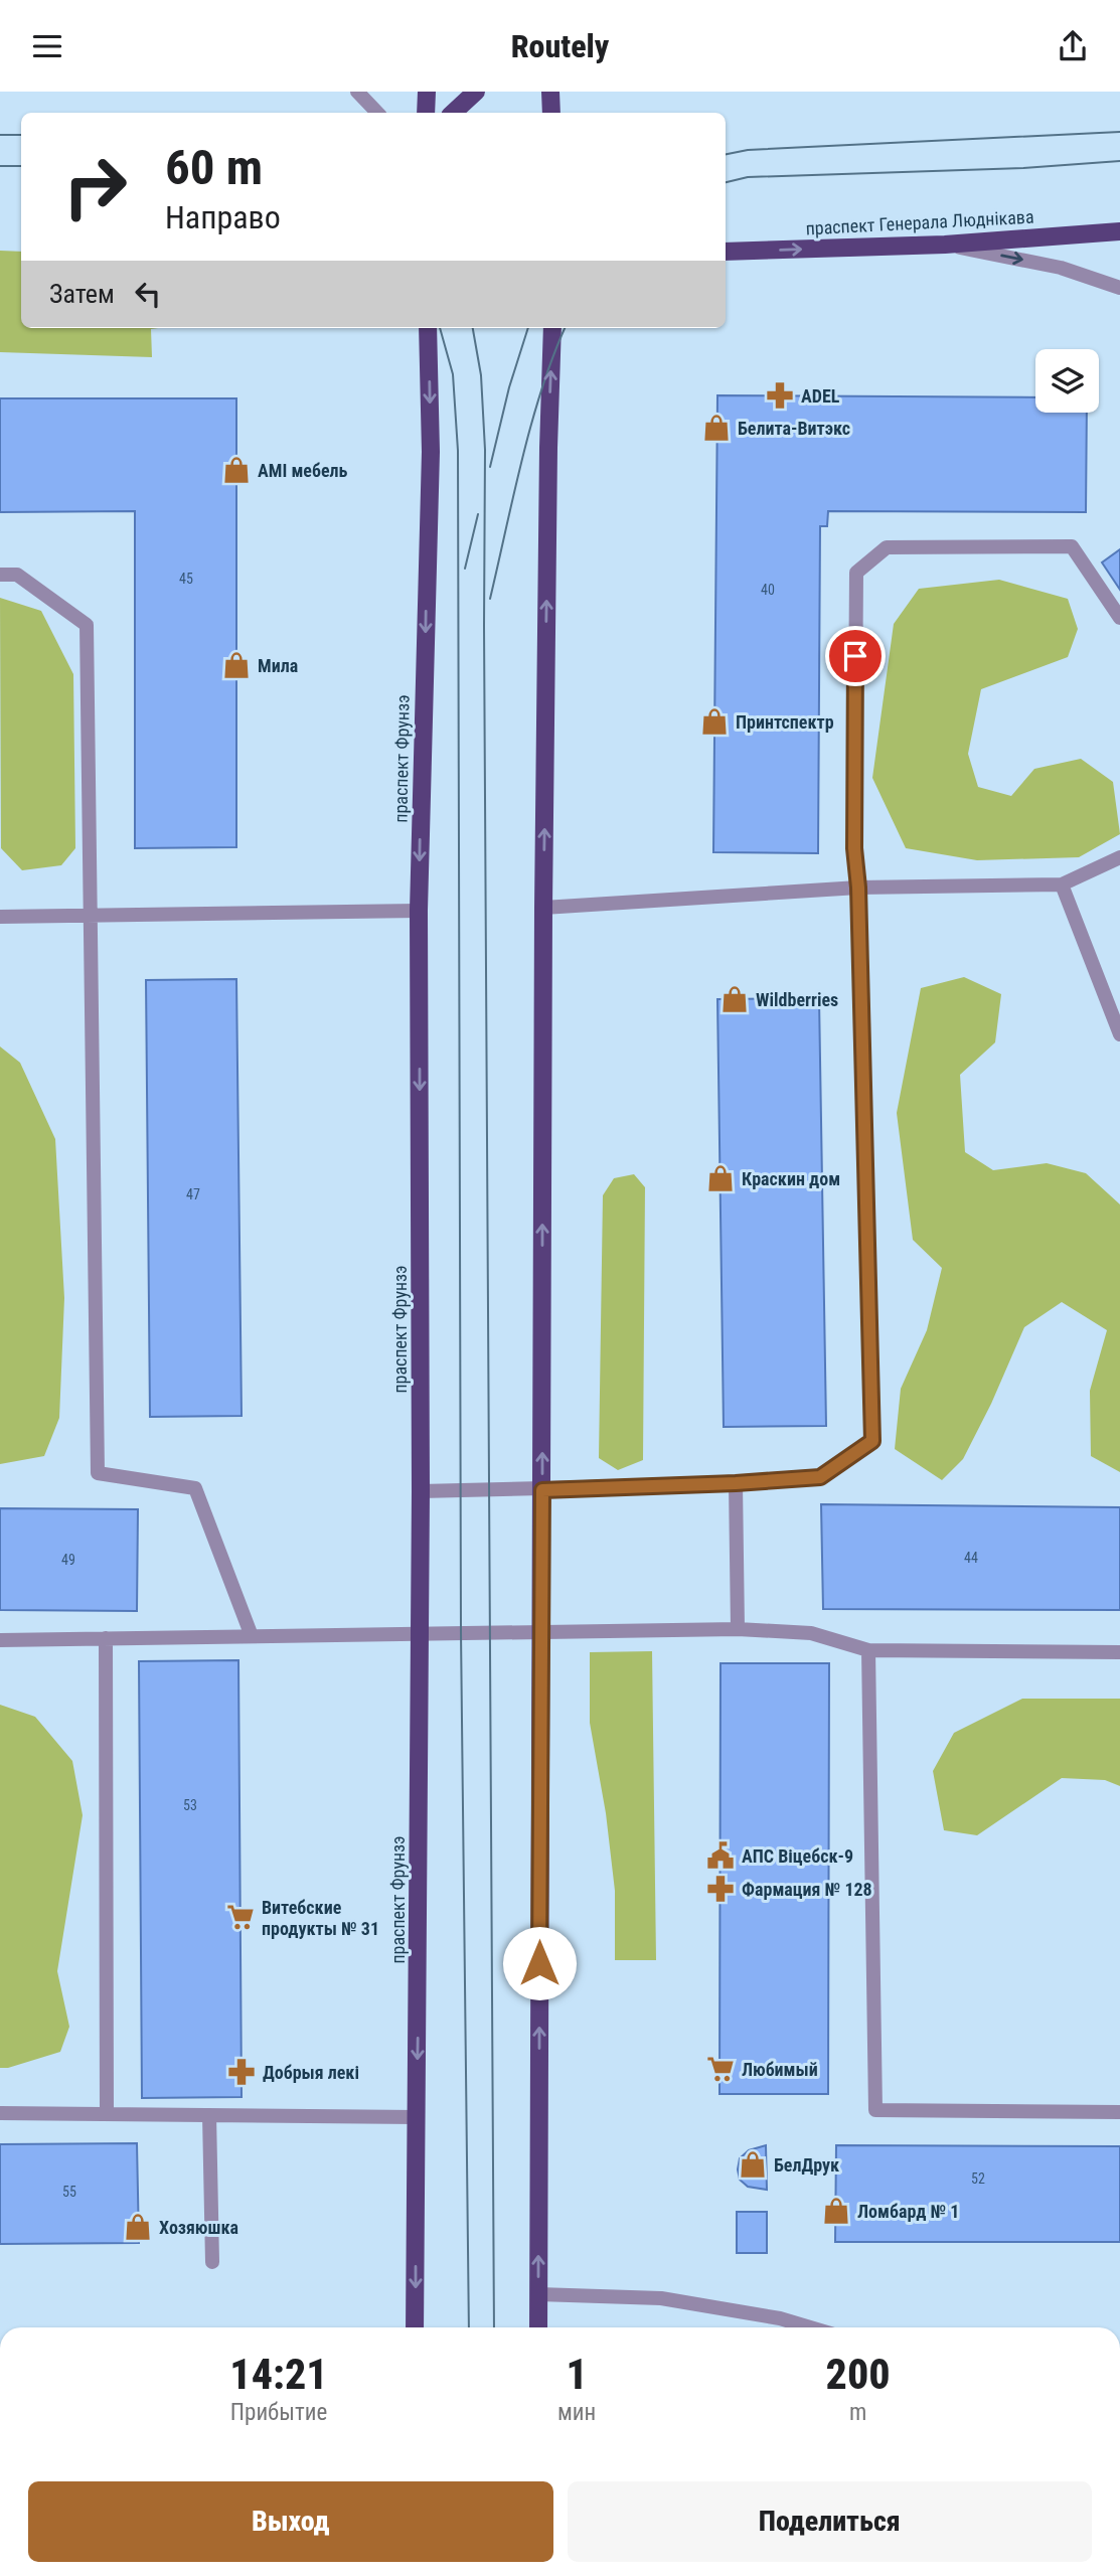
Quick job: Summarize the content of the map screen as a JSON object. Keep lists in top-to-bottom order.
{
  "streets": {
    "main road": ["праспект Генерала Люднікава", "праспект Фрунзэ"]
  },
  "one_way": ["праспект Генерала Люднікава"],
  "places": {
    "pharmacy": ["ADEL", "Фармация № 128", "Добрыя лекі"],
    "shop": [
      "Белита-Витэкс",
      "AMI мебель",
      "Мила",
      "Принтспектр",
      "Wildberries",
      "Краскин дом",
      "БелДрук",
      "Ломбард № 1",
      "Хозяюшка"
    ],
    "public building": ["АПС Віцебск-9"],
    "supermarket": ["Витебские продукты № 31", "Любимый"]
  },
  "house_numbers": [
    "45",
    "40",
    "47",
    "44",
    "49",
    "53",
    "52",
    "55"
  ],
  "page": {
    "header": "Routely",
    "turn": ["60 m", "Направо"],
    "then": "Затем",
    "eta": [
      "14:21",
      "Прибытие",
      "1",
      "мин",
      "200",
      "m"
    ],
    "buttons": ["Выход", "Поделиться"]
  }
}
